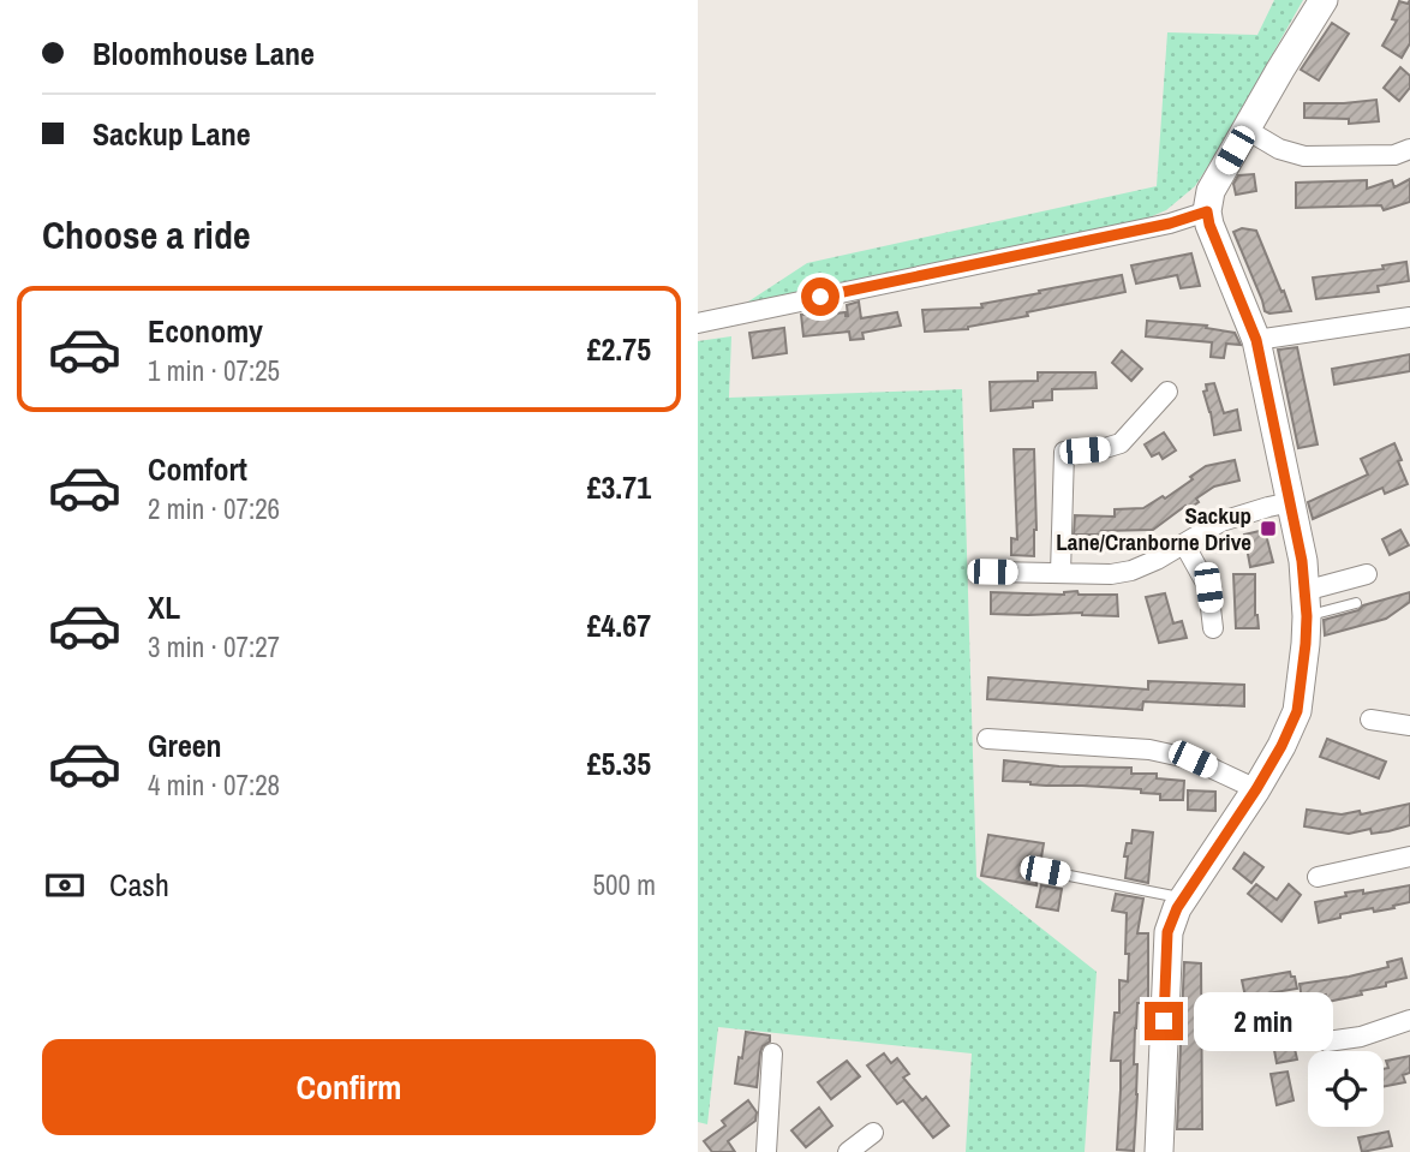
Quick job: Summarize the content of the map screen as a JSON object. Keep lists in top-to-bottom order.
{
  "places": {
    "transit": ["Sackup Lane/Cranborne Drive"]
  },
  "page": {
    "banner": ["Bloomhouse Lane", "Sackup Lane"],
    "heading": "Choose a ride",
    "list": [
      {
        "name": "Economy",
        "note": "1 min · 07:25",
        "value": "£2.75"
      },
      {
        "name": "Comfort",
        "note": "2 min · 07:26",
        "value": "£3.71"
      },
      {
        "name": "XL",
        "note": "3 min · 07:27",
        "value": "£4.67"
      },
      {
        "name": "Green",
        "note": "4 min · 07:28",
        "value": "£5.35"
      }
    ],
    "pay": ["Cash", "500 m"],
    "bubble": "2 min",
    "buttons": "Confirm"
  }
}
